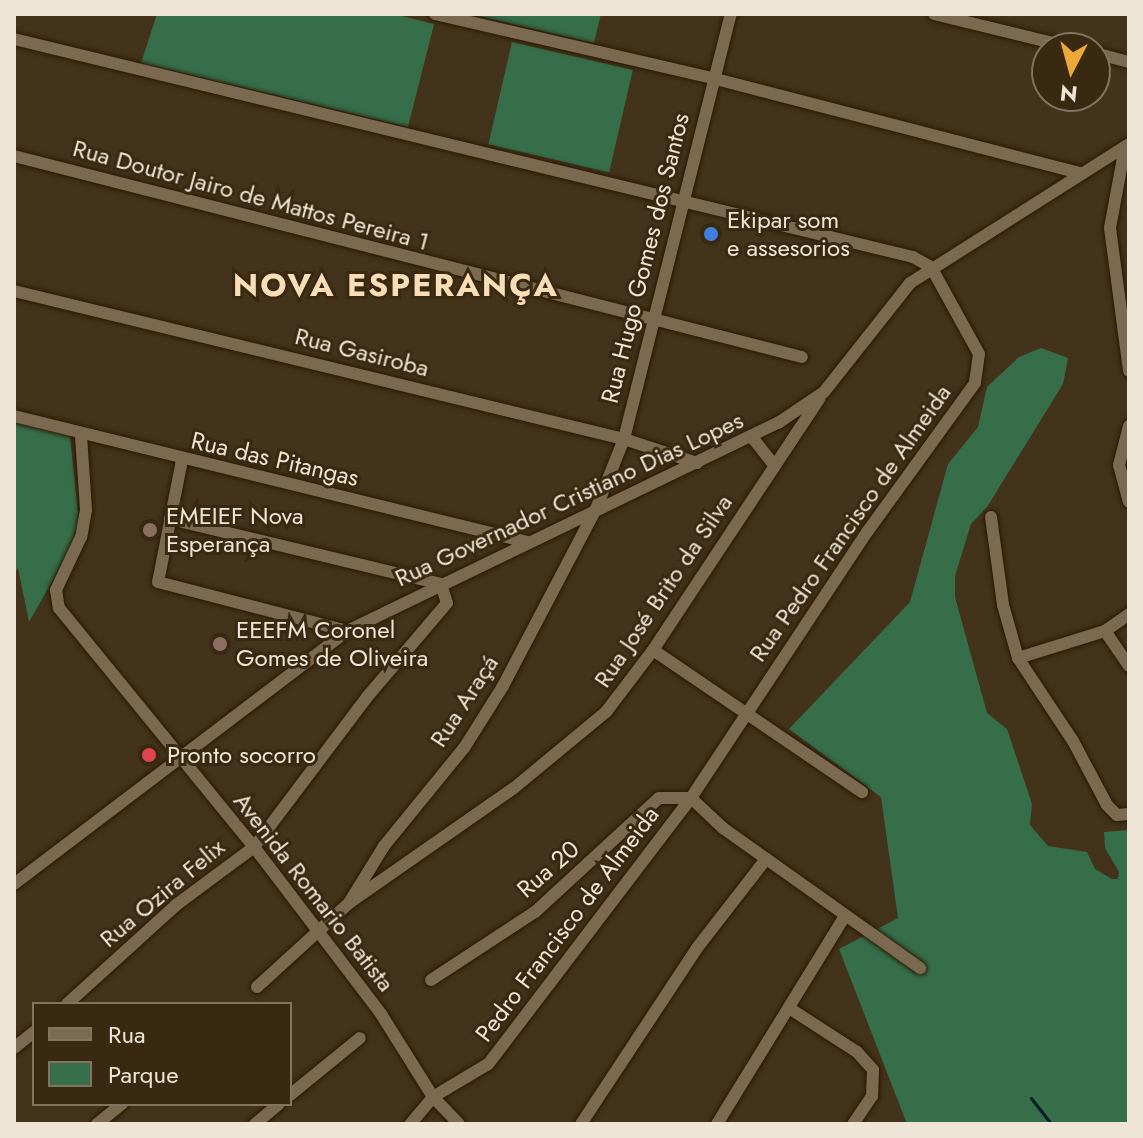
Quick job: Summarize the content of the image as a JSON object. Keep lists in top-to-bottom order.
{
  "streets": {
    "street": [
      "Rua Doutor Jairo de Mattos Pereira 1",
      "Rua Hugo Gomes dos Santos",
      "Rua Gasiroba",
      "Rua das Pitangas",
      "Rua Governador Cristiano Dias Lopes",
      "Rua Pedro Francisco de Almeida",
      "Rua José Brito da Silva",
      "Rua Araçá",
      "Rua 20",
      "Avenida Romario Batista",
      "Rua Ozira Felix",
      "Pedro Francisco de Almeida"
    ]
  },
  "crossings": [
    ["Rua Doutor Jairo de Mattos Pereira 1", "Rua Hugo Gomes dos Santos"],
    ["Rua Hugo Gomes dos Santos", "Rua Gasiroba"],
    ["Rua Hugo Gomes dos Santos", "Rua Governador Cristiano Dias Lopes"],
    ["Rua Hugo Gomes dos Santos", "Rua Araçá"],
    ["Rua Gasiroba", "Rua Governador Cristiano Dias Lopes"],
    ["Rua das Pitangas", "Rua Governador Cristiano Dias Lopes"],
    ["Rua das Pitangas", "Avenida Romario Batista"],
    ["Rua Governador Cristiano Dias Lopes", "Rua Pedro Francisco de Almeida"],
    ["Rua Governador Cristiano Dias Lopes", "Rua José Brito da Silva"],
    ["Rua Governador Cristiano Dias Lopes", "Rua Araçá"],
    ["Rua Governador Cristiano Dias Lopes", "Avenida Romario Batista"],
    ["Rua Governador Cristiano Dias Lopes", "Rua Ozira Felix"],
    ["Rua Pedro Francisco de Almeida", "Rua 20"],
    ["Rua Pedro Francisco de Almeida", "Pedro Francisco de Almeida"],
    ["Rua José Brito da Silva", "Rua Araçá"],
    ["Rua José Brito da Silva", "Avenida Romario Batista"],
    ["Rua 20", "Pedro Francisco de Almeida"],
    ["Avenida Romario Batista", "Rua Ozira Felix"],
    ["Avenida Romario Batista", "Pedro Francisco de Almeida"]
  ],
  "districts": ["NOVA ESPERANÇA"],
  "places": [
    "Ekipar som e assesorios",
    "EMEIEF Nova Esperança",
    "EEEFM Coronel Gomes de Oliveira",
    "Pronto socorro"
  ],
  "legend": ["Rua", "Parque"],
  "north": "bottom"
}
